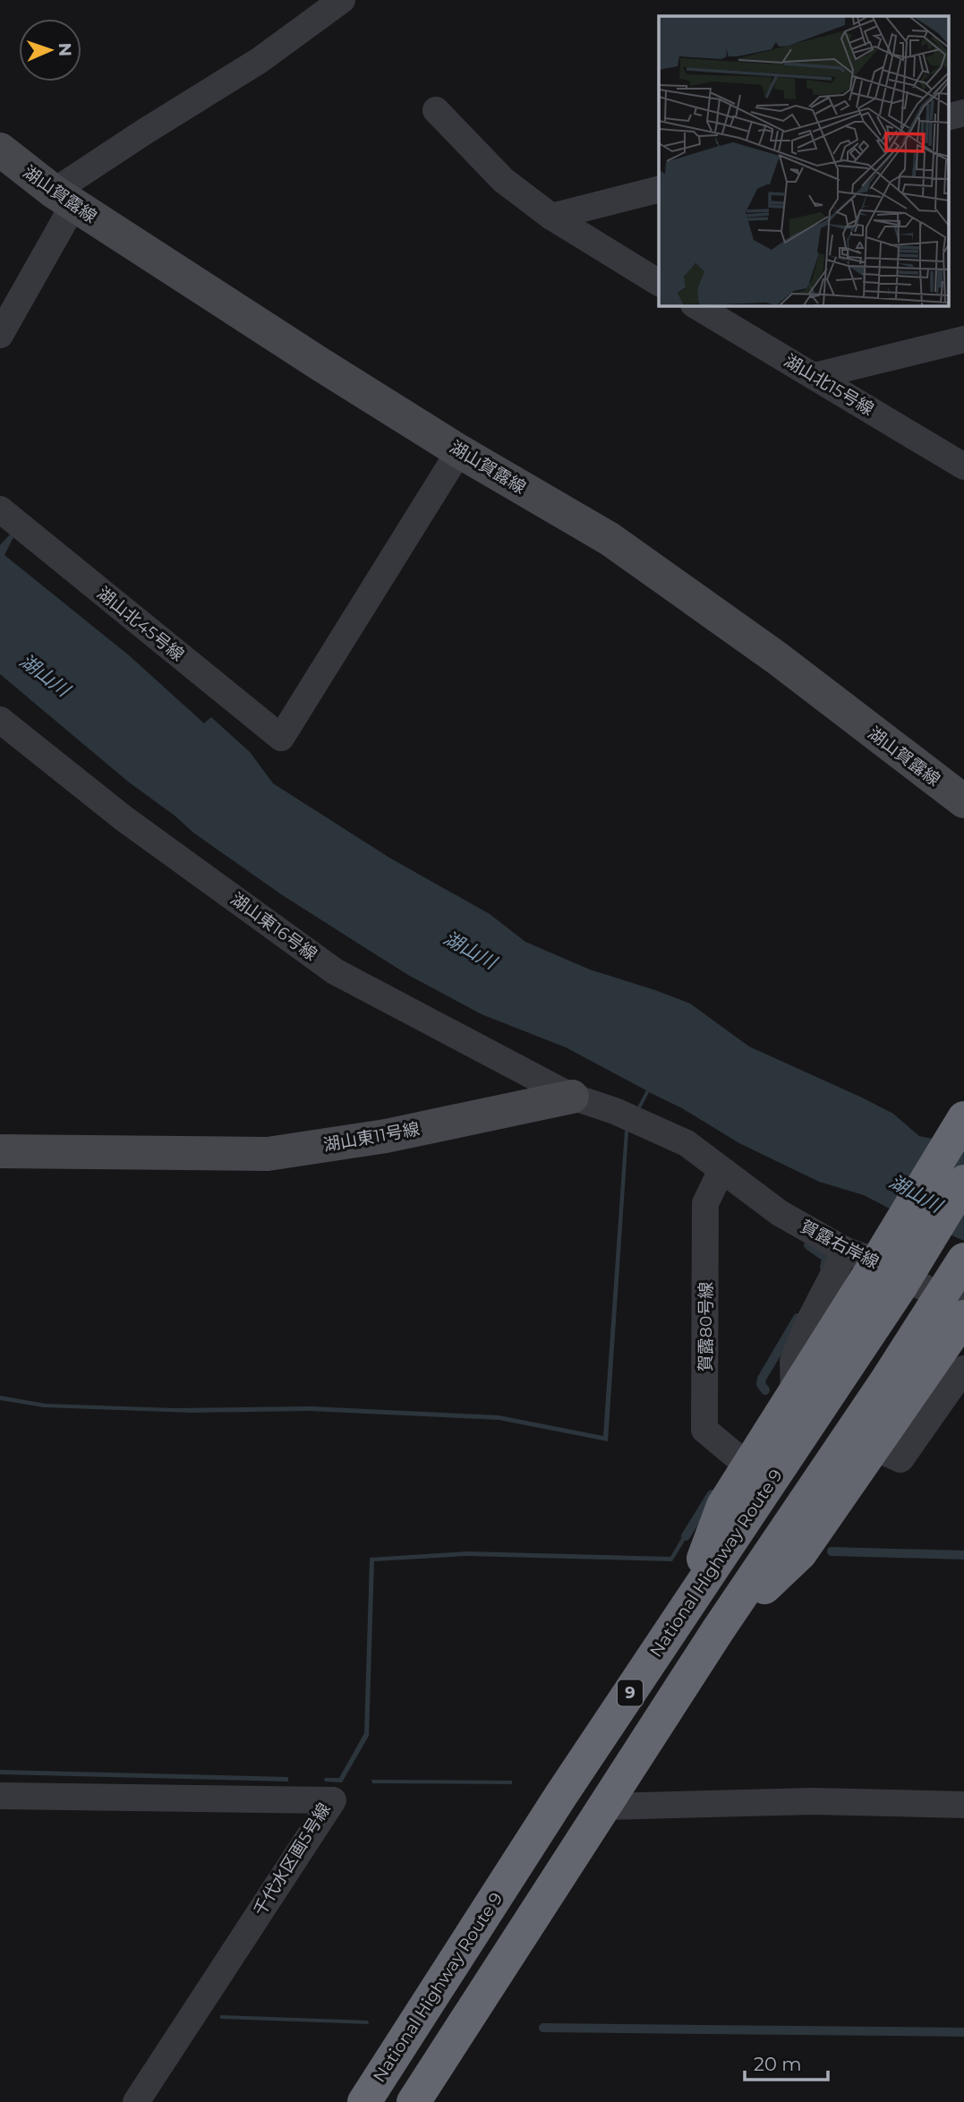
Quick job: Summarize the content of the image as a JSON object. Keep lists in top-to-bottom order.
{
  "streets": {
    "highway": ["National Highway Route 9", "9"],
    "street": [
      "湖山賀露線",
      "湖山北15号線",
      "湖山北45号線",
      "湖山東16号線",
      "湖山東11号線",
      "賀露右岸線",
      "賀露80号線",
      "千代水区画5号線"
    ]
  },
  "crossings": [
    ["湖山賀露線", "湖山北45号線"],
    ["湖山東16号線", "湖山東11号線"],
    ["賀露右岸線", "賀露80号線"],
    ["賀露右岸線", "National Highway Route 9"],
    ["賀露右岸線", "9"],
    ["賀露80号線", "9"],
    ["National Highway Route 9", "9"]
  ],
  "water": ["湖山川"],
  "scale_bar": "20 m",
  "north": "right"
}
